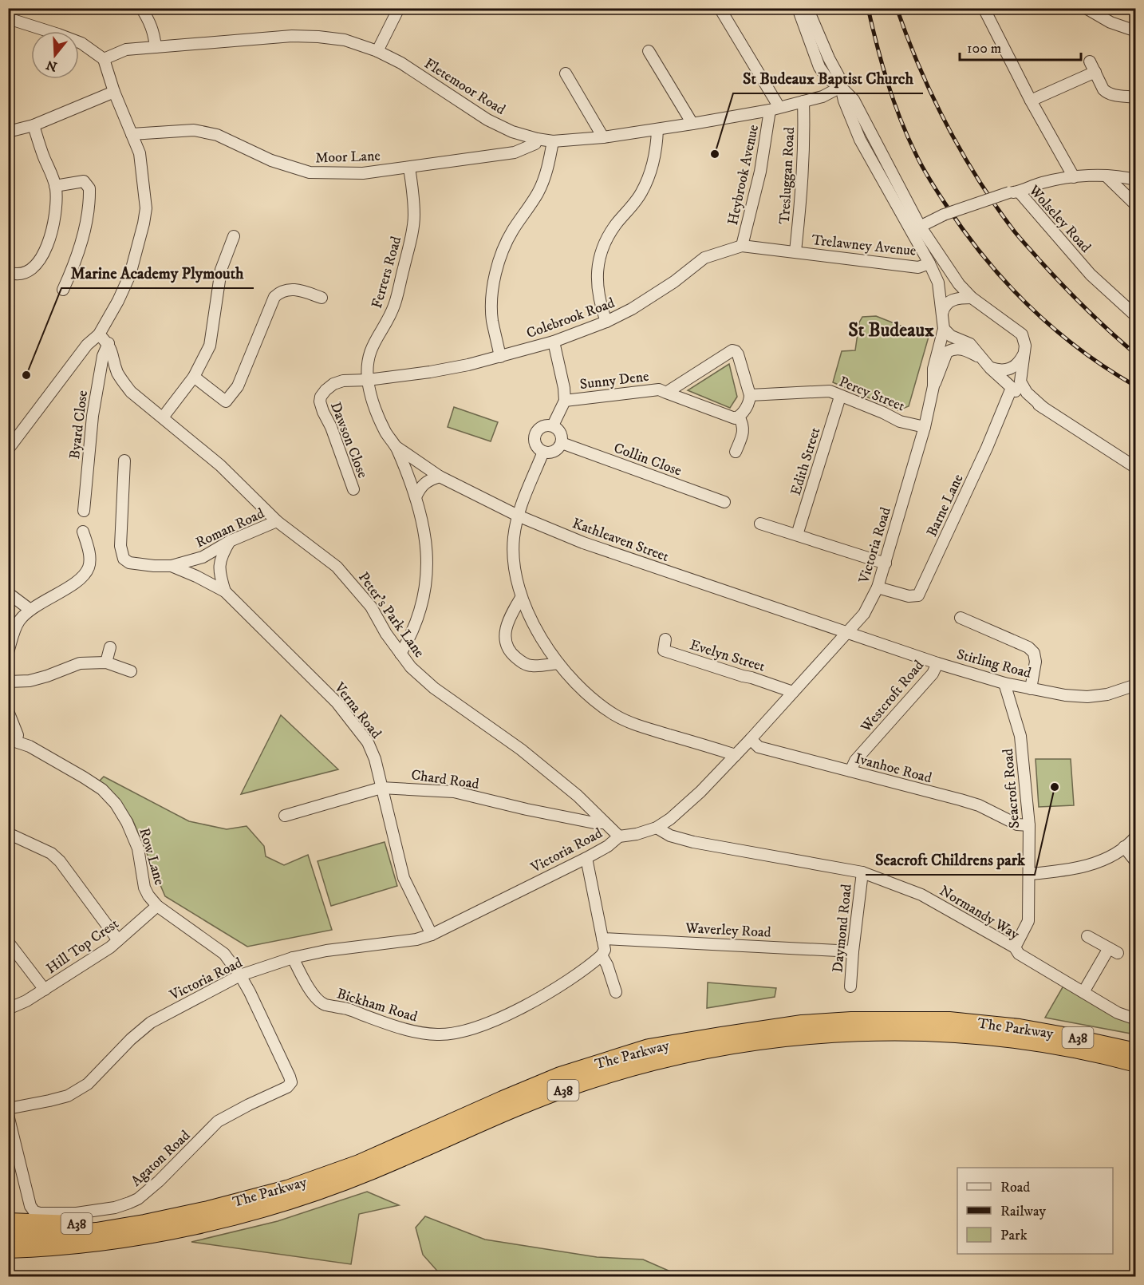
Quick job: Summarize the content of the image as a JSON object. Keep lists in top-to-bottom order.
{
  "streets": {
    "highway": ["The Parkway", "A38"],
    "street": [
      "Fletemoor Road",
      "Moor Lane",
      "Heybrook Avenue",
      "Tresluggan Road",
      "Wolseley Road",
      "Trelawney Avenue",
      "Ferrers Road",
      "Colebrook Road",
      "Sunny Dene",
      "Percy Street",
      "Byard Close",
      "Dawson Close",
      "Collin Close",
      "Edith Street",
      "Barne Lane",
      "Roman Road",
      "Kathleaven Street",
      "Victoria Road",
      "Peter's Park Lane",
      "Evelyn Street",
      "Stirling Road",
      "Westcroft Road",
      "Verna Road",
      "Ivanhoe Road",
      "Chard Road",
      "Seacroft Road",
      "Row Lane",
      "Normandy Way",
      "Daymond Road",
      "Waverley Road",
      "Hill Top Crest",
      "Bickham Road",
      "Agaton Road"
    ]
  },
  "crossings": [
    ["Fletemoor Road", "Moor Lane"],
    ["Fletemoor Road", "Heybrook Avenue"],
    ["Fletemoor Road", "Tresluggan Road"],
    ["Moor Lane", "Ferrers Road"],
    ["Heybrook Avenue", "Colebrook Road"],
    ["Tresluggan Road", "Trelawney Avenue"],
    ["Tresluggan Road", "Colebrook Road"],
    ["Trelawney Avenue", "Colebrook Road"],
    ["Ferrers Road", "Colebrook Road"],
    ["Ferrers Road", "Dawson Close"],
    ["Ferrers Road", "Kathleaven Street"],
    ["Colebrook Road", "Dawson Close"],
    ["Sunny Dene", "Percy Street"],
    ["Percy Street", "Edith Street"],
    ["Percy Street", "Victoria Road"],
    ["Byard Close", "Peter's Park Lane"],
    ["Barne Lane", "Victoria Road"],
    ["Roman Road", "Peter's Park Lane"],
    ["Roman Road", "Verna Road"],
    ["Kathleaven Street", "Victoria Road"],
    ["Kathleaven Street", "Stirling Road"],
    ["Victoria Road", "Peter's Park Lane"],
    ["Victoria Road", "Evelyn Street"],
    ["Victoria Road", "Stirling Road"],
    ["Victoria Road", "Verna Road"],
    ["Victoria Road", "Ivanhoe Road"],
    ["Victoria Road", "Row Lane"],
    ["Victoria Road", "Normandy Way"],
    ["Victoria Road", "Bickham Road"],
    ["Peter's Park Lane", "Chard Road"],
    ["Stirling Road", "Westcroft Road"],
    ["Stirling Road", "Seacroft Road"],
    ["Westcroft Road", "Ivanhoe Road"],
    ["Verna Road", "Chard Road"],
    ["Ivanhoe Road", "Seacroft Road"],
    ["Seacroft Road", "Normandy Way"],
    ["Row Lane", "Hill Top Crest"],
    ["Row Lane", "Agaton Road"],
    ["Normandy Way", "Daymond Road"],
    ["Daymond Road", "Waverley Road"],
    ["The Parkway", "A38"]
  ],
  "districts": ["St Budeaux"],
  "places": ["St Budeaux Baptist Church", "Marine Academy Plymouth", "Seacroft Childrens park"],
  "legend": ["Road", "Railway", "Park"],
  "scale_bar": "100 m",
  "north": "bottom"
}
